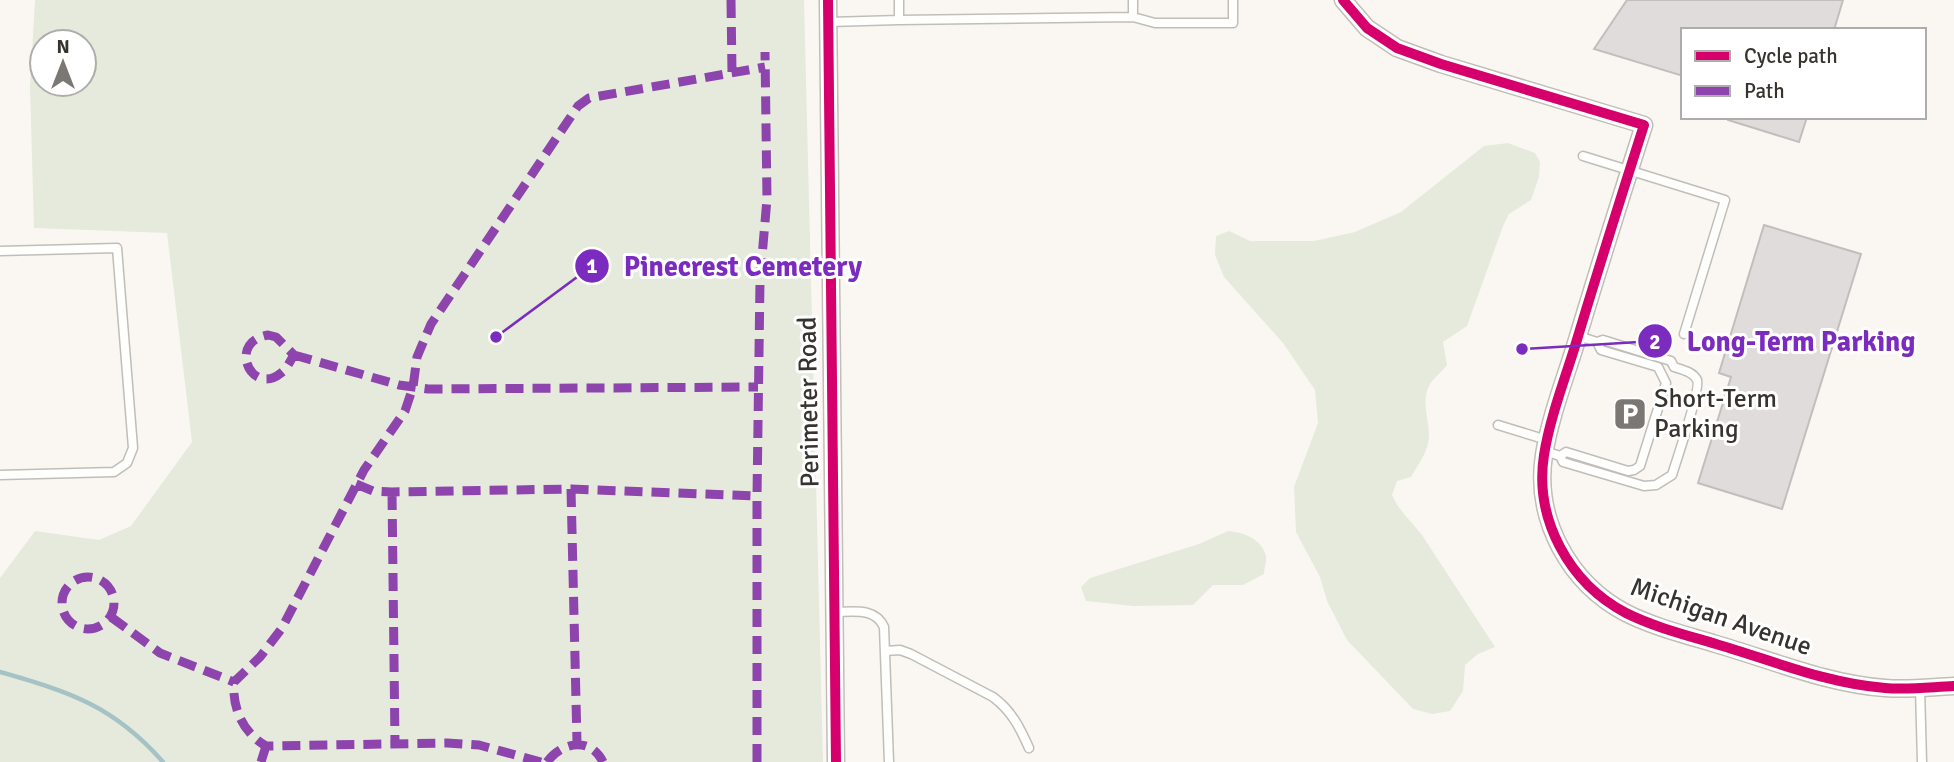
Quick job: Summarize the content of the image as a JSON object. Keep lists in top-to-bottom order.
{
  "streets": {
    "street": ["Perimeter Road", "Michigan Avenue"]
  },
  "places": {
    "other": ["Pinecrest Cemetery", "Long-Term Parking"],
    "parking": ["Short-Term Parking"]
  },
  "legend": ["Cycle path", "Path"],
  "north": "top"
}
